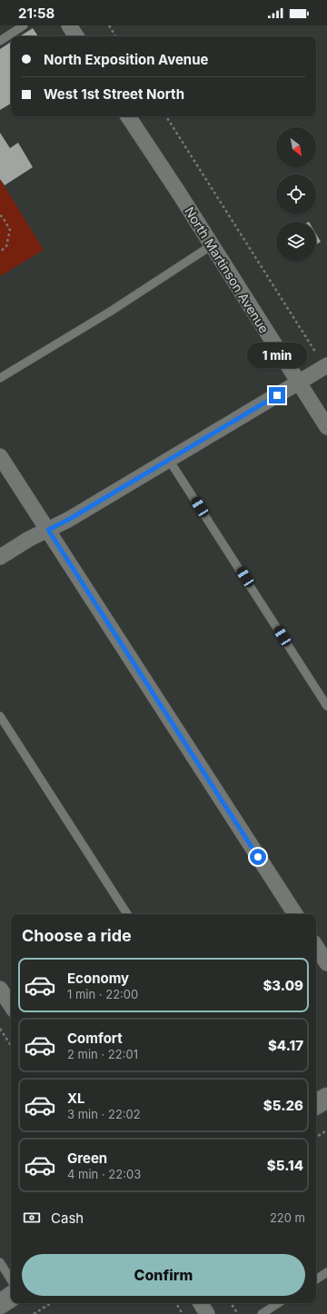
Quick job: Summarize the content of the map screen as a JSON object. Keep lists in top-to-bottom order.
{
  "streets": {
    "street": ["North Martinson Avenue"]
  },
  "north": "bottom right",
  "page": {
    "status": "21:58",
    "banner": ["North Exposition Avenue", "West 1st Street North"],
    "bubble": "1 min",
    "heading": "Choose a ride",
    "list": [
      {
        "name": "Economy",
        "note": "1 min · 22:00",
        "value": "$3.09"
      },
      {
        "name": "Comfort",
        "note": "2 min · 22:01",
        "value": "$4.17"
      },
      {
        "name": "XL",
        "note": "3 min · 22:02",
        "value": "$5.26"
      },
      {
        "name": "Green",
        "note": "4 min · 22:03",
        "value": "$5.14"
      }
    ],
    "pay": ["Cash", "220 m"],
    "buttons": "Confirm"
  }
}
